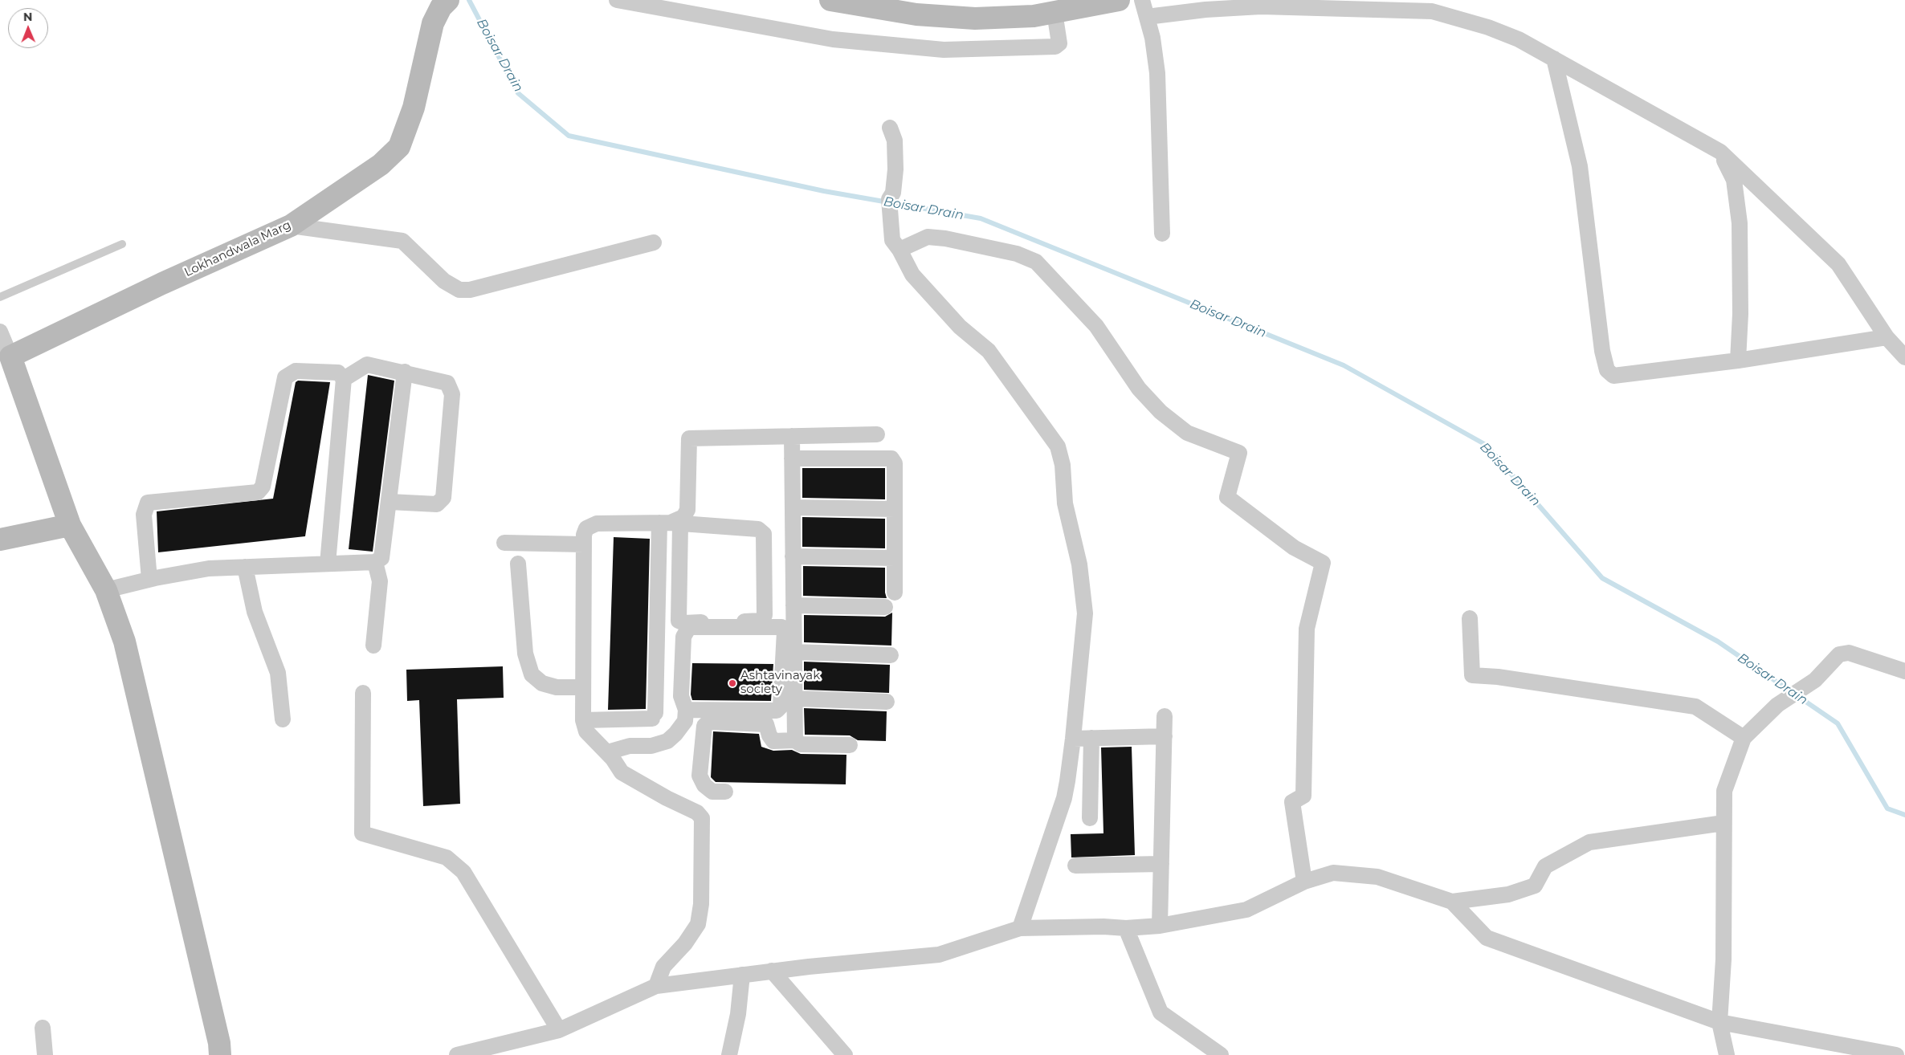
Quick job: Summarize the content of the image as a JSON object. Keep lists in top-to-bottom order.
{
  "streets": {
    "street": ["Lokhandwala Marg"]
  },
  "water": ["Boisar Drain"],
  "places": ["Ashtavinayak society"],
  "north": "top"
}
